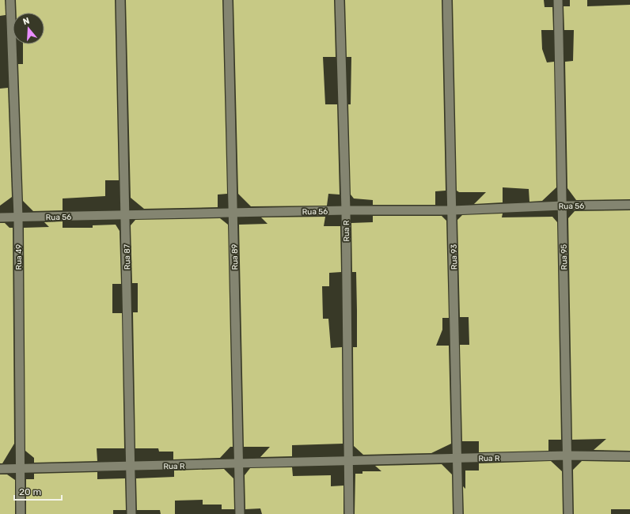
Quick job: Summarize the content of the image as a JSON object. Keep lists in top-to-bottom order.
{
  "streets": {
    "street": [
      "Rua 56",
      "Rua R",
      "Rua 49",
      "Rua 87",
      "Rua 89",
      "Rua 93",
      "Rua 95"
    ]
  },
  "crossings": [
    ["Rua 56", "Rua R"],
    ["Rua 56", "Rua 49"],
    ["Rua 56", "Rua 87"],
    ["Rua 56", "Rua 89"],
    ["Rua 56", "Rua 93"],
    ["Rua 56", "Rua 95"],
    ["Rua R", "Rua 49"],
    ["Rua R", "Rua 87"],
    ["Rua R", "Rua 89"],
    ["Rua R", "Rua 93"],
    ["Rua R", "Rua 95"]
  ],
  "scale_bar": "20 m",
  "north": "top"
}
